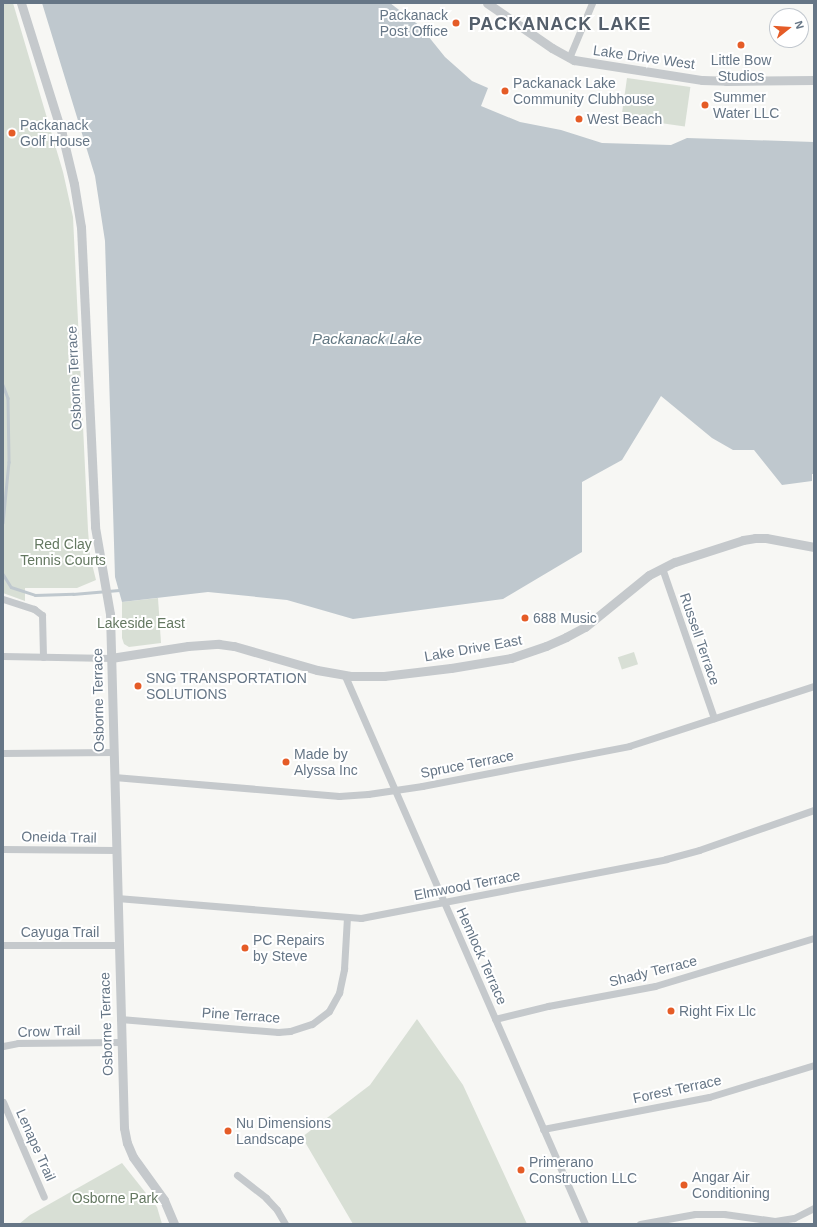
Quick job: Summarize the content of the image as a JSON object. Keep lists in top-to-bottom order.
{
  "streets": {
    "street": [
      "Lake Drive West",
      "Osborne Terrace",
      "Russell Terrace",
      "Lake Drive East",
      "Spruce Terrace",
      "Oneida Trail",
      "Elmwood Terrace",
      "Cayuga Trail",
      "Hemlock Terrace",
      "Shady Terrace",
      "Pine Terrace",
      "Crow Trail",
      "Forest Terrace",
      "Lenape Trail"
    ]
  },
  "crossings": [
    ["Osborne Terrace", "Lake Drive East"],
    ["Osborne Terrace", "Spruce Terrace"],
    ["Osborne Terrace", "Oneida Trail"],
    ["Osborne Terrace", "Elmwood Terrace"],
    ["Osborne Terrace", "Cayuga Trail"],
    ["Osborne Terrace", "Pine Terrace"],
    ["Osborne Terrace", "Crow Trail"],
    ["Russell Terrace", "Lake Drive East"],
    ["Russell Terrace", "Spruce Terrace"],
    ["Lake Drive East", "Hemlock Terrace"],
    ["Spruce Terrace", "Hemlock Terrace"],
    ["Elmwood Terrace", "Hemlock Terrace"],
    ["Elmwood Terrace", "Pine Terrace"],
    ["Hemlock Terrace", "Shady Terrace"],
    ["Hemlock Terrace", "Forest Terrace"]
  ],
  "districts": ["PACKANACK LAKE"],
  "water": ["Packanack Lake"],
  "parks": ["Red Clay Tennis Courts", "Lakeside East", "Osborne Park"],
  "places": [
    "Packanack Post Office",
    "Little Bow Studios",
    "Packanack Lake Community Clubhouse",
    "Summer Water LLC",
    "West Beach",
    "Packanack Golf House",
    "688 Music",
    "SNG TRANSPORTATION SOLUTIONS",
    "Made by Alyssa Inc",
    "PC Repairs by Steve",
    "Right Fix Llc",
    "Nu Dimensions Landscape",
    "Primerano Construction LLC",
    "Angar Air Conditioning"
  ],
  "north": "right"
}
